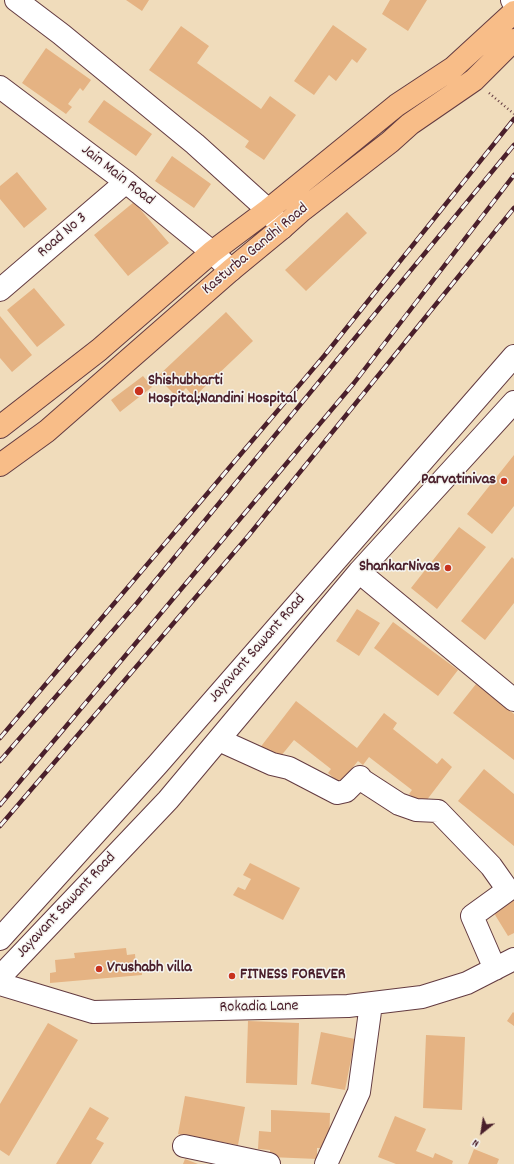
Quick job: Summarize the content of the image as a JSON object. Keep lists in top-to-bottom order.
{
  "streets": {
    "main road": ["Kasturba Gandhi Road"],
    "street": [
      "Jain Main Road",
      "Road No 3",
      "Jayavant Sawant Road",
      "Rokadia Lane"
    ]
  },
  "crossings": [
    ["Jain Main Road", "Road No 3"],
    ["Jain Main Road", "Kasturba Gandhi Road"]
  ],
  "places": [
    "Shishubharti Hospital;Nandini Hospital",
    "Parvatinivas",
    "ShankarNivas",
    "Vrushabh villa",
    "FITNESS FOREVER"
  ],
  "north": "bottom left"
}
